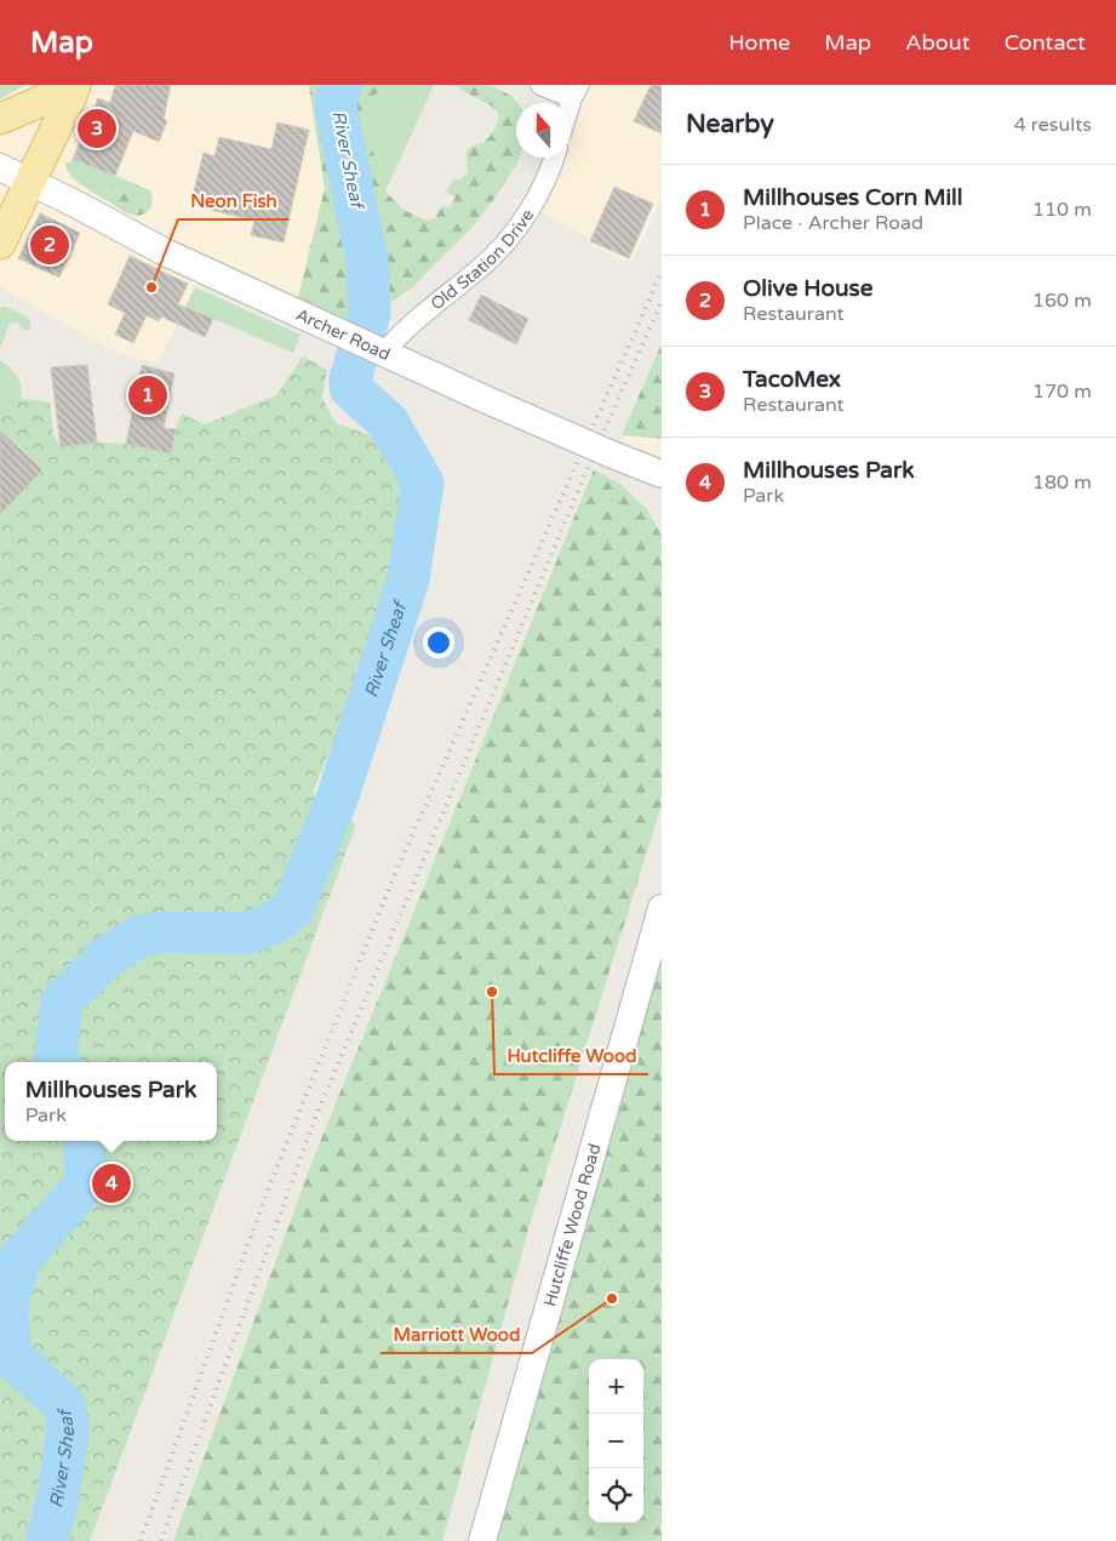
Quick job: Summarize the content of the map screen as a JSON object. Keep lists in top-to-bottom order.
{
  "streets": {
    "street": ["Old Station Drive", "Archer Road", "Hutcliffe Wood Road"]
  },
  "crossings": [
    ["Old Station Drive", "Archer Road"]
  ],
  "water": ["River Sheaf"],
  "places": ["Neon Fish", "Hutcliffe Wood", "Marriott Wood"],
  "north": "top",
  "page": {
    "header": "Map",
    "nav": [
      "Home",
      "Map",
      "About",
      "Contact"
    ],
    "heading": ["Nearby", "4 results"],
    "pins": [
      "3",
      "2",
      "1",
      "4"
    ],
    "list": [
      {
        "mark": "1",
        "name": "Millhouses Corn Mill",
        "note": "Place · Archer Road",
        "value": "110 m"
      },
      {
        "mark": "2",
        "name": "Olive House",
        "note": "Restaurant",
        "value": "160 m"
      },
      {
        "mark": "3",
        "name": "TacoMex",
        "note": "Restaurant",
        "value": "170 m"
      },
      {
        "mark": "4",
        "name": "Millhouses Park",
        "note": "Park",
        "value": "180 m"
      }
    ],
    "popup": ["Millhouses Park", "Park"],
    "map_buttons": ["+", "−"]
  }
}
